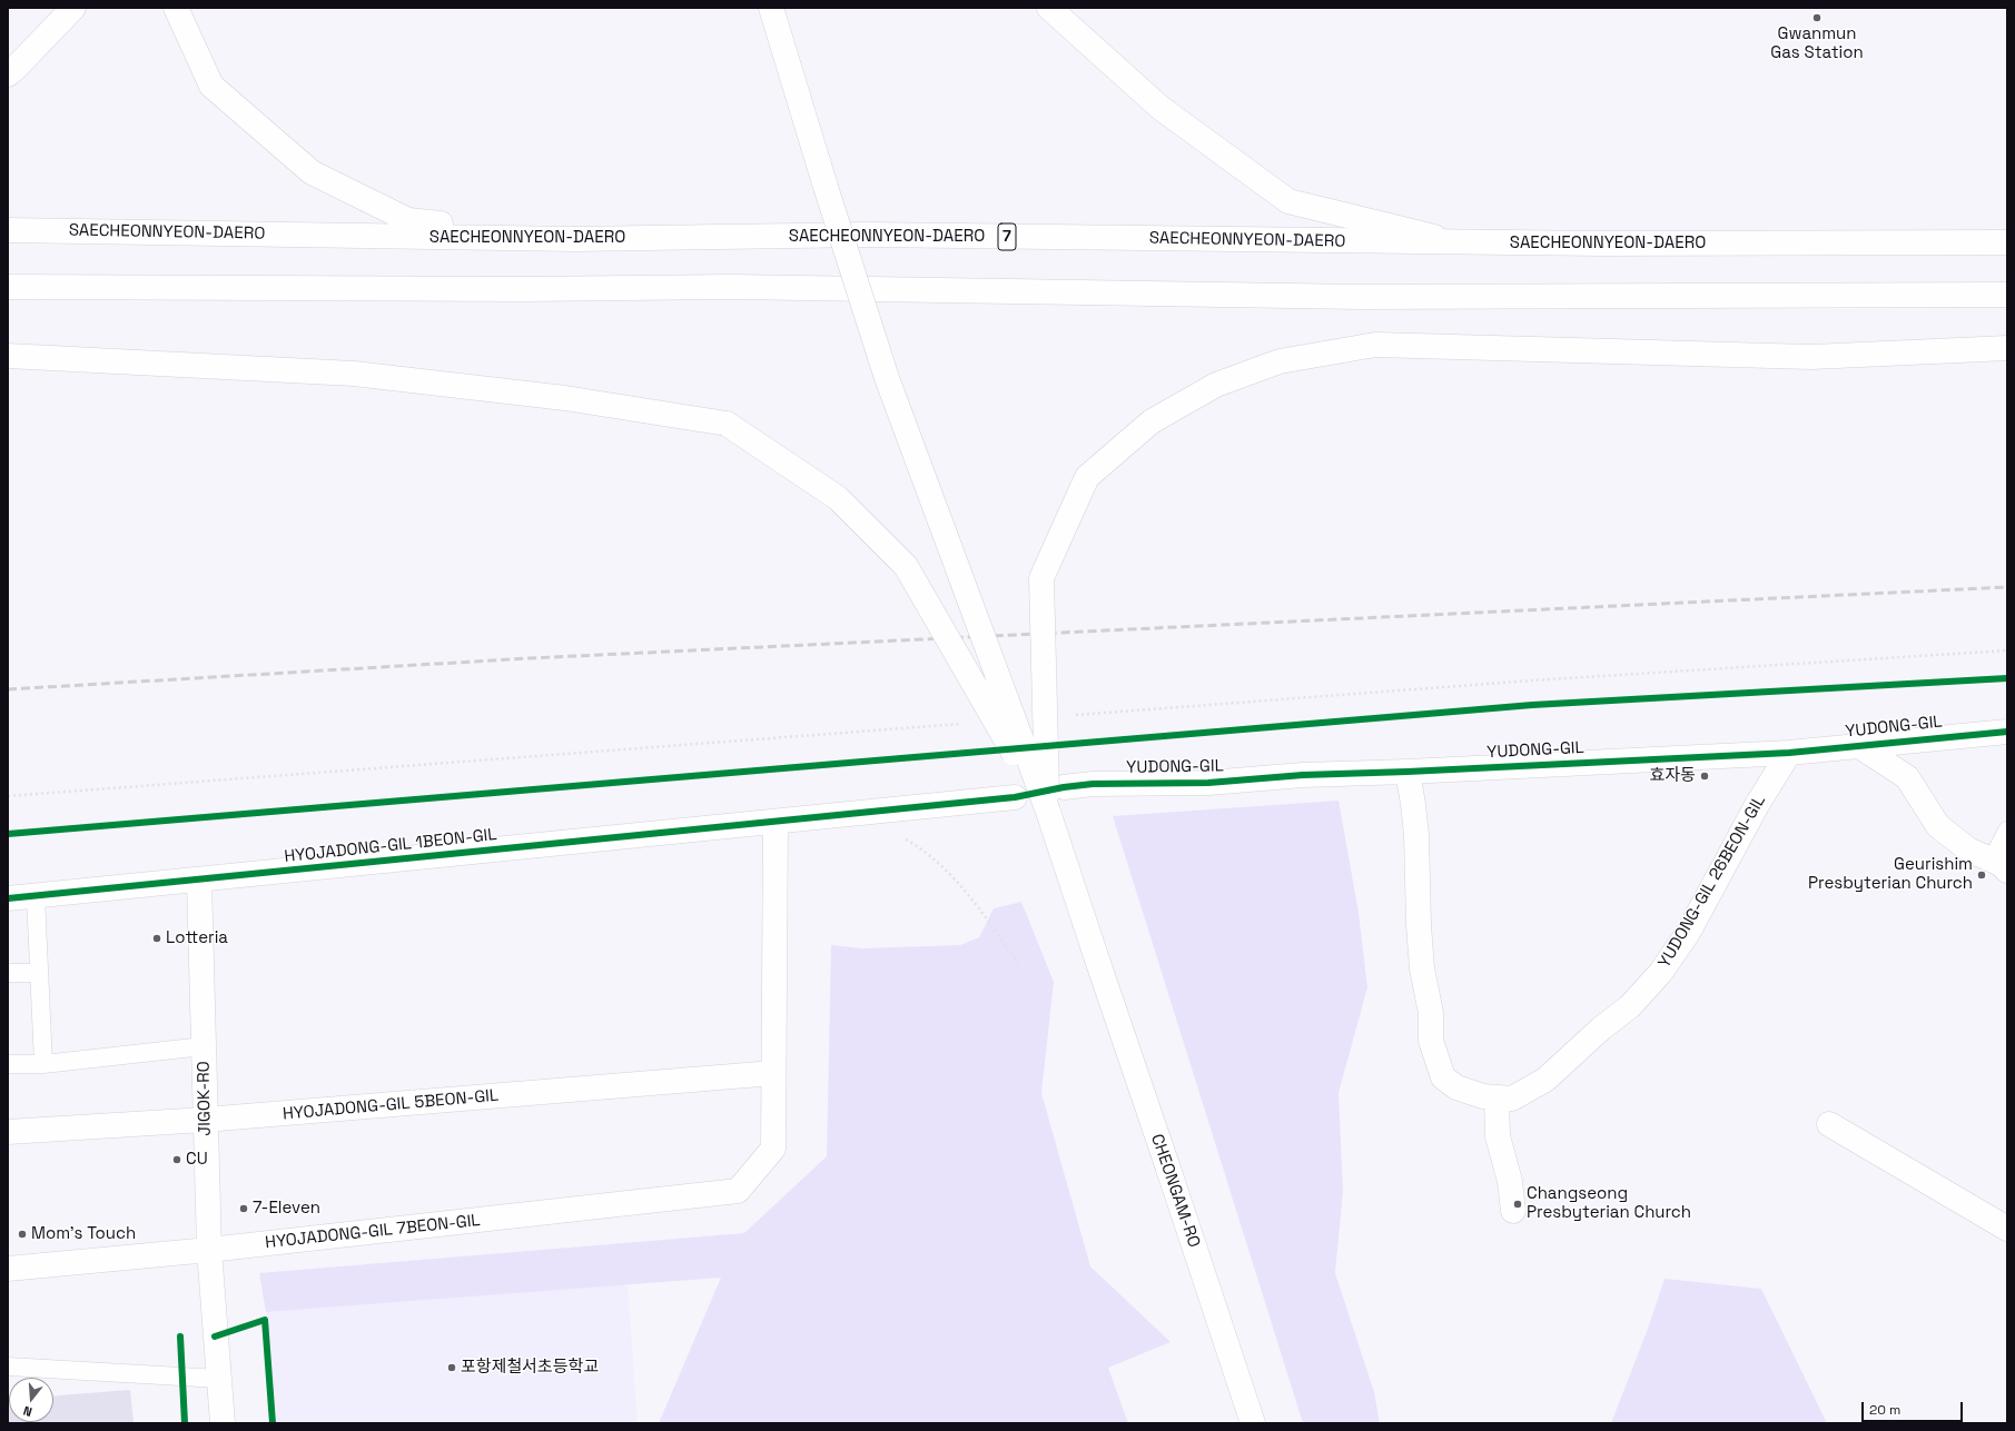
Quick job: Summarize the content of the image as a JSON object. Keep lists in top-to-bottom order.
{
  "streets": {
    "main road": [
      "SAECHEONNYEON-DAERO",
      "7",
      "YUDONG-GIL",
      "HYOJADONG-GIL 1BEON-GIL",
      "YUDONG-GIL 26BEON-GIL",
      "JIGOK-RO",
      "HYOJADONG-GIL 5BEON-GIL",
      "CHEONGAM-RO",
      "HYOJADONG-GIL 7BEON-GIL"
    ]
  },
  "crossings": [
    ["YUDONG-GIL", "YUDONG-GIL 26BEON-GIL"],
    ["HYOJADONG-GIL 1BEON-GIL", "JIGOK-RO"],
    ["JIGOK-RO", "HYOJADONG-GIL 5BEON-GIL"],
    ["JIGOK-RO", "HYOJADONG-GIL 7BEON-GIL"],
    ["HYOJADONG-GIL 5BEON-GIL", "HYOJADONG-GIL 7BEON-GIL"]
  ],
  "places": [
    "Gwanmun Gas Station",
    "효자동",
    "Geurishim Presbyterian Church",
    "Lotteria",
    "CU",
    "Changseong Presbyterian Church",
    "7-Eleven",
    "Mom's Touch",
    "포항제철서초등학교"
  ],
  "scale_bar": "20 m",
  "north": "bottom"
}
